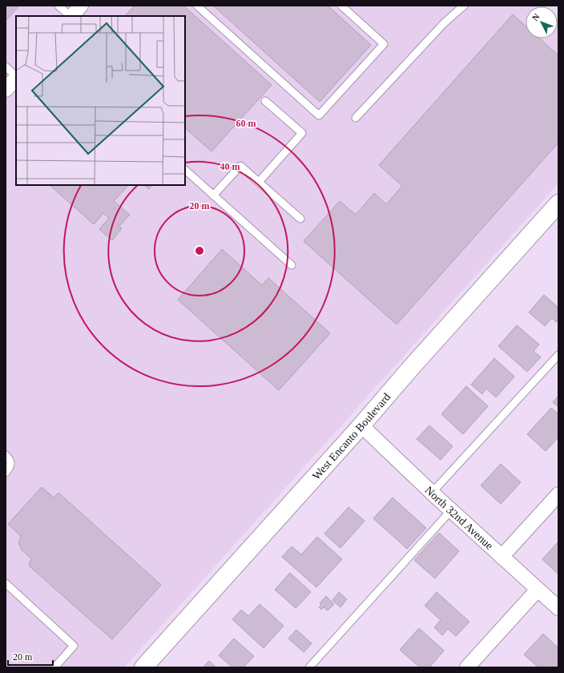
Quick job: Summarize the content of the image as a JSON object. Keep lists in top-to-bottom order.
{
  "streets": {
    "street": ["West Encanto Boulevard", "North 32nd Avenue"]
  },
  "crossings": [
    ["West Encanto Boulevard", "North 32nd Avenue"]
  ],
  "scale_bar": "20 m",
  "north": "top left",
  "rings": ["60 m", "40 m", "20 m"]
}
